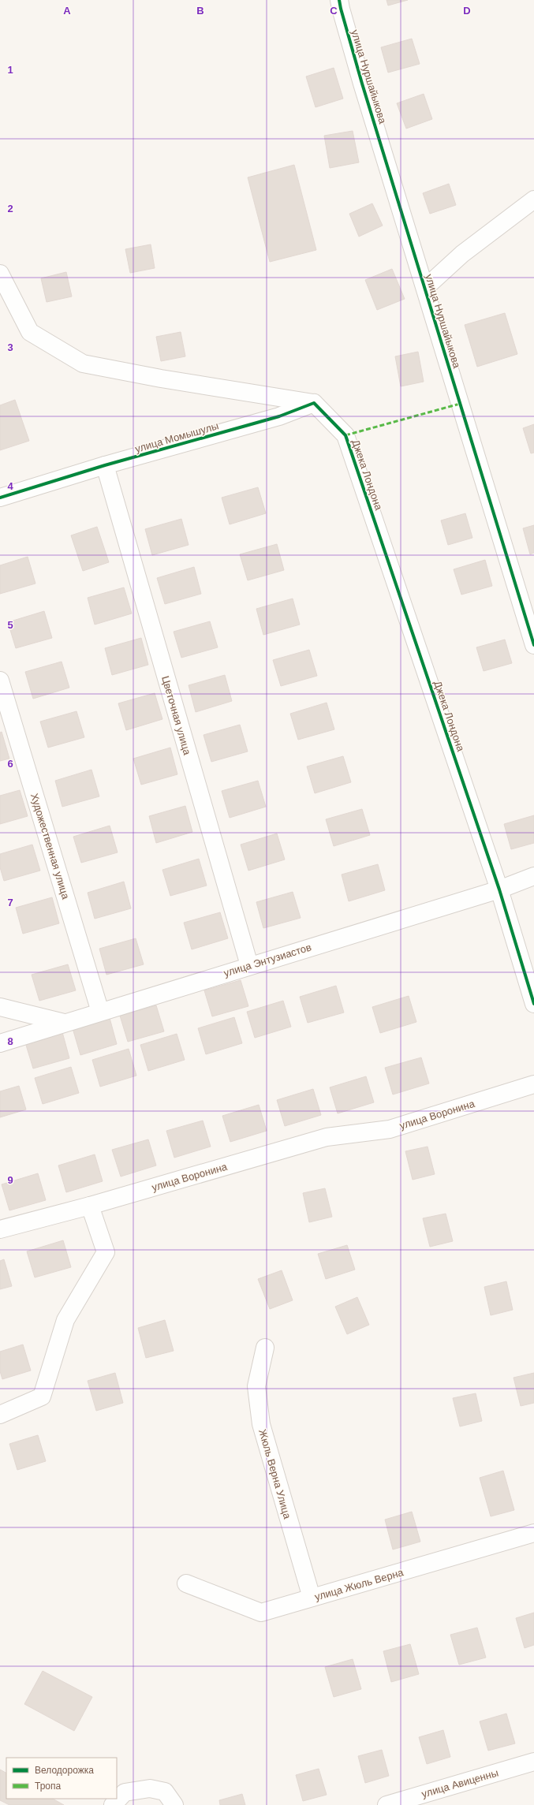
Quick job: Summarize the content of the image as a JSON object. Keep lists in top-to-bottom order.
{
  "streets": {
    "street": [
      "улица Нуршайыкова",
      "улица Момышулы",
      "Джека Лондона",
      "Цветочная улица",
      "Художественная улица",
      "улица Энтузиастов",
      "улица Воронина",
      "Жюль Верна Улица",
      "улица Жюль Верна",
      "улица Авиценны"
    ]
  },
  "crossings": [
    ["улица Момышулы", "Джека Лондона"],
    ["улица Момышулы", "Цветочная улица"],
    ["Джека Лондона", "улица Энтузиастов"],
    ["Цветочная улица", "улица Энтузиастов"],
    ["Художественная улица", "улица Энтузиастов"],
    ["Жюль Верна Улица", "улица Жюль Верна"]
  ],
  "legend": ["Велодорожка", "Тропа"],
  "grid": {
    "columns": [
      "A",
      "B",
      "C",
      "D"
    ],
    "rows": [
      "1",
      "2",
      "3",
      "4",
      "5",
      "6",
      "7",
      "8",
      "9"
    ]
  }
}
